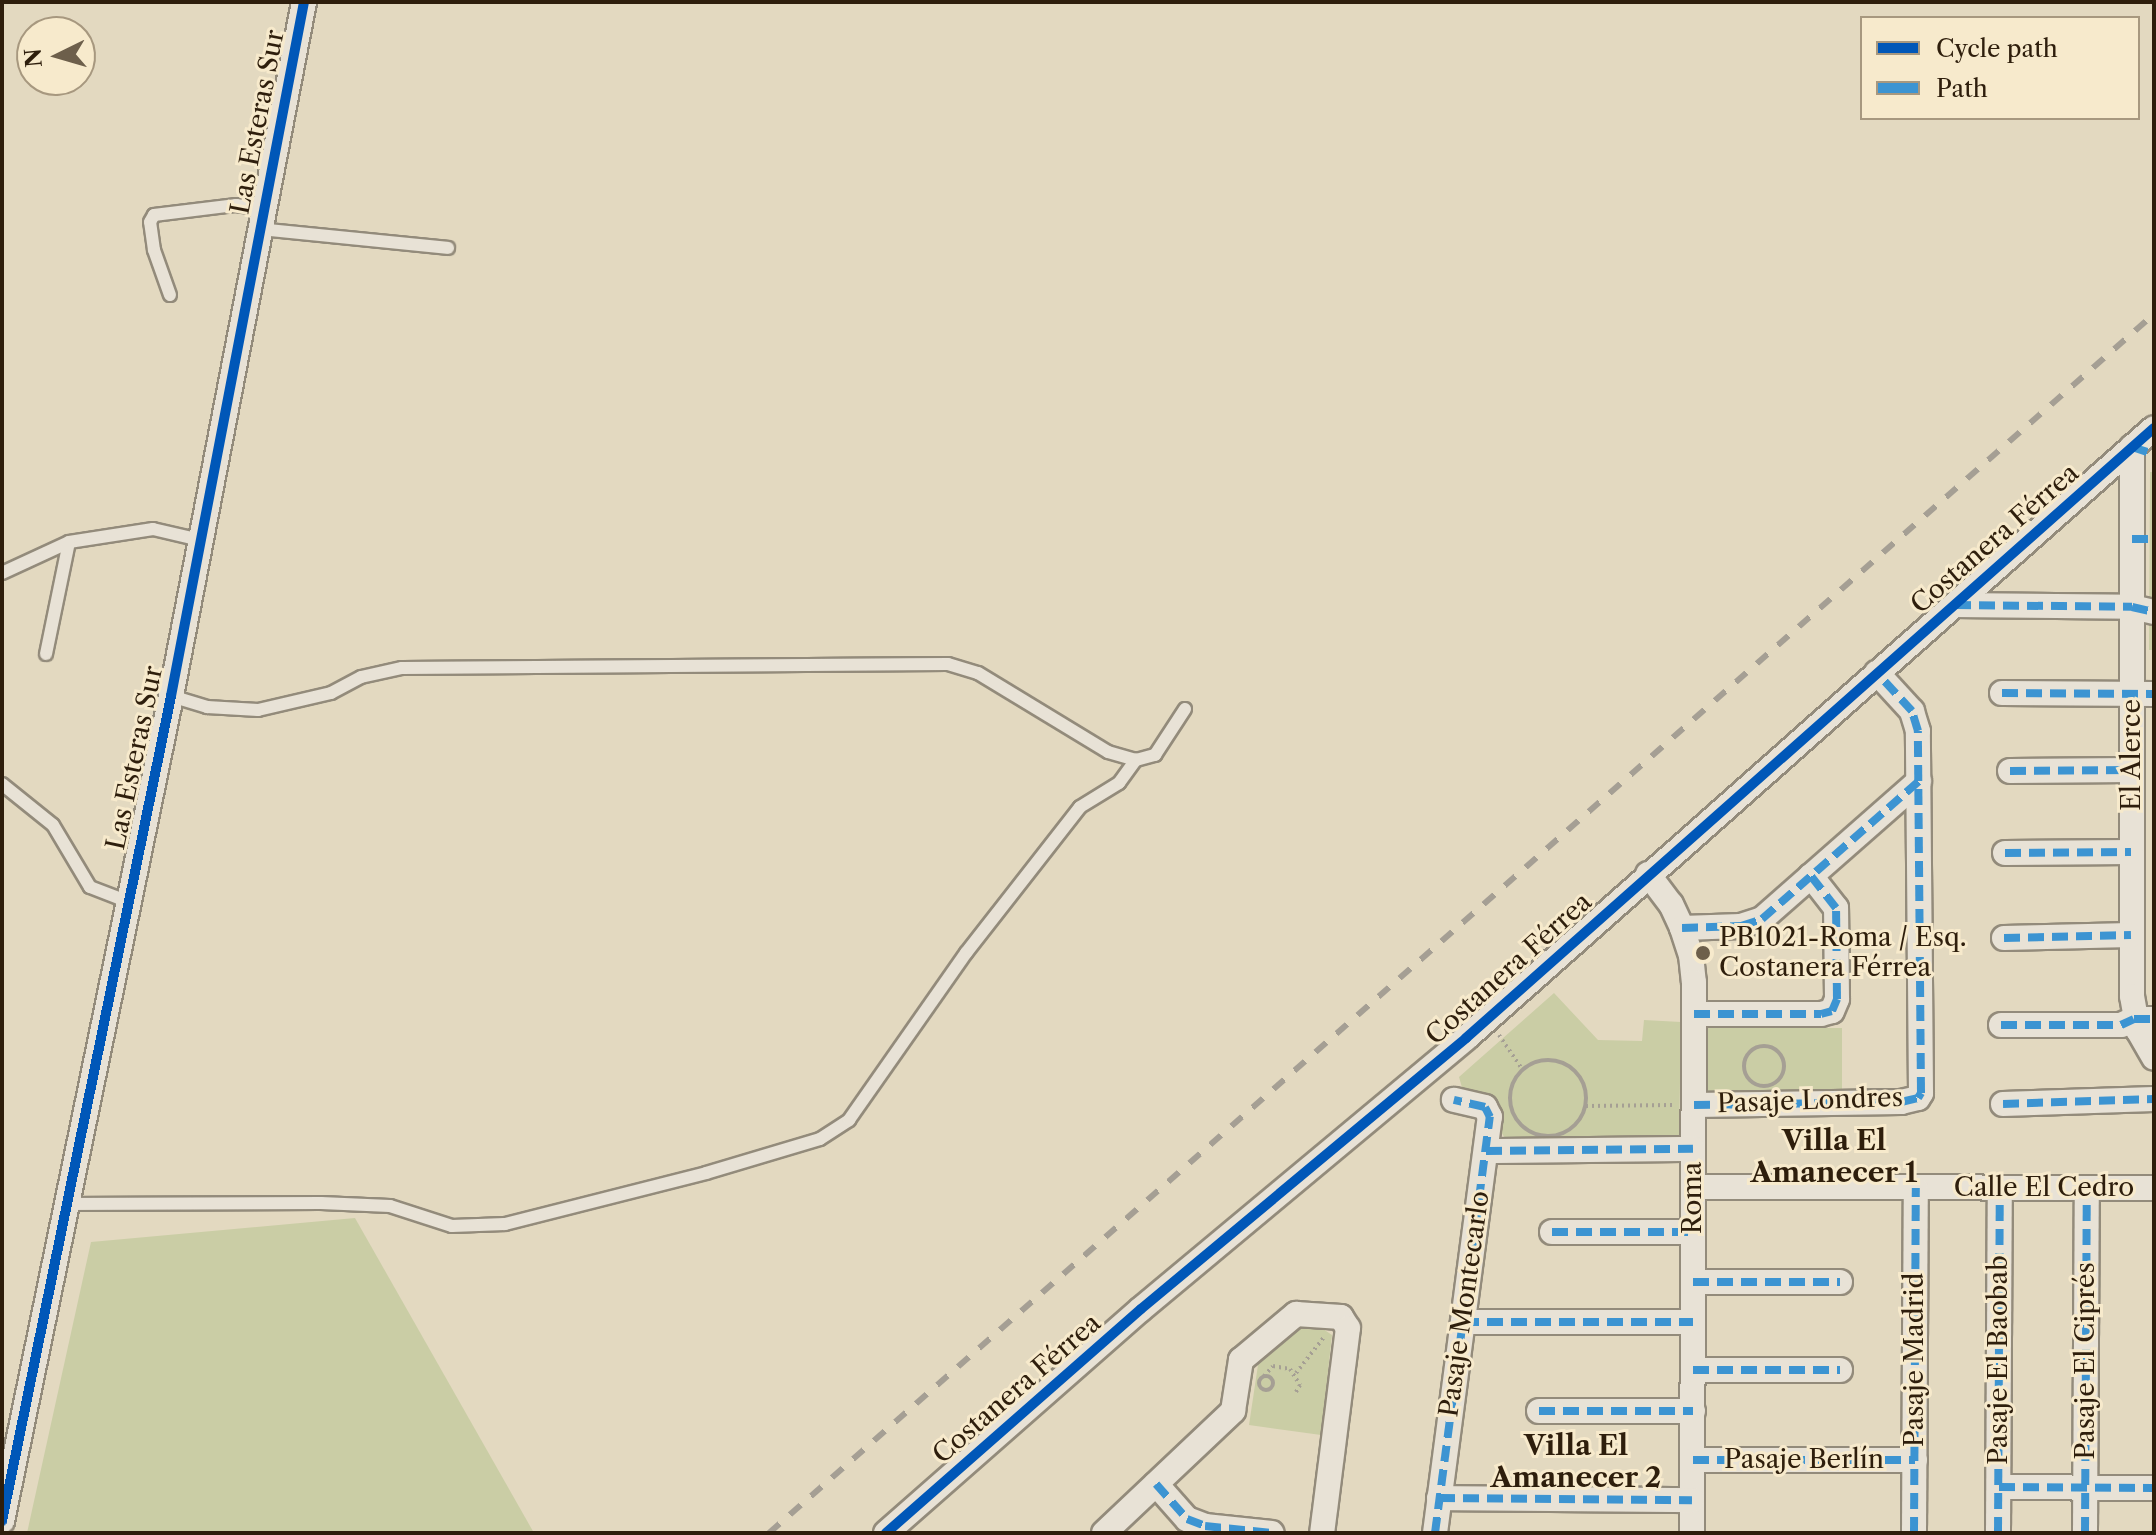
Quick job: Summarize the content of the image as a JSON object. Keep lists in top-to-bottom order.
{
  "streets": {
    "street": [
      "Las Esteras Sur",
      "Costanera Férrea",
      "El Alerce",
      "Pasaje Londres",
      "Calle El Cedro",
      "Roma",
      "Pasaje Montecarlo",
      "Pasaje Madrid",
      "Pasaje El Baobab",
      "Pasaje El Ciprés",
      "Pasaje Berlín"
    ]
  },
  "crossings": [
    ["Costanera Férrea", "El Alerce"],
    ["Costanera Férrea", "Pasaje Londres"],
    ["Costanera Férrea", "Roma"],
    ["Pasaje Londres", "Roma"],
    ["Calle El Cedro", "Roma"],
    ["Calle El Cedro", "Pasaje Madrid"],
    ["Calle El Cedro", "Pasaje El Baobab"],
    ["Calle El Cedro", "Pasaje El Ciprés"],
    ["Roma", "Pasaje Berlín"],
    ["Pasaje Madrid", "Pasaje Berlín"]
  ],
  "districts": ["Villa El Amanecer 1", "Villa El Amanecer 2"],
  "places": ["PB1021-Roma / Esq. Costanera Férrea"],
  "legend": ["Cycle path", "Path"],
  "north": "left"
}
